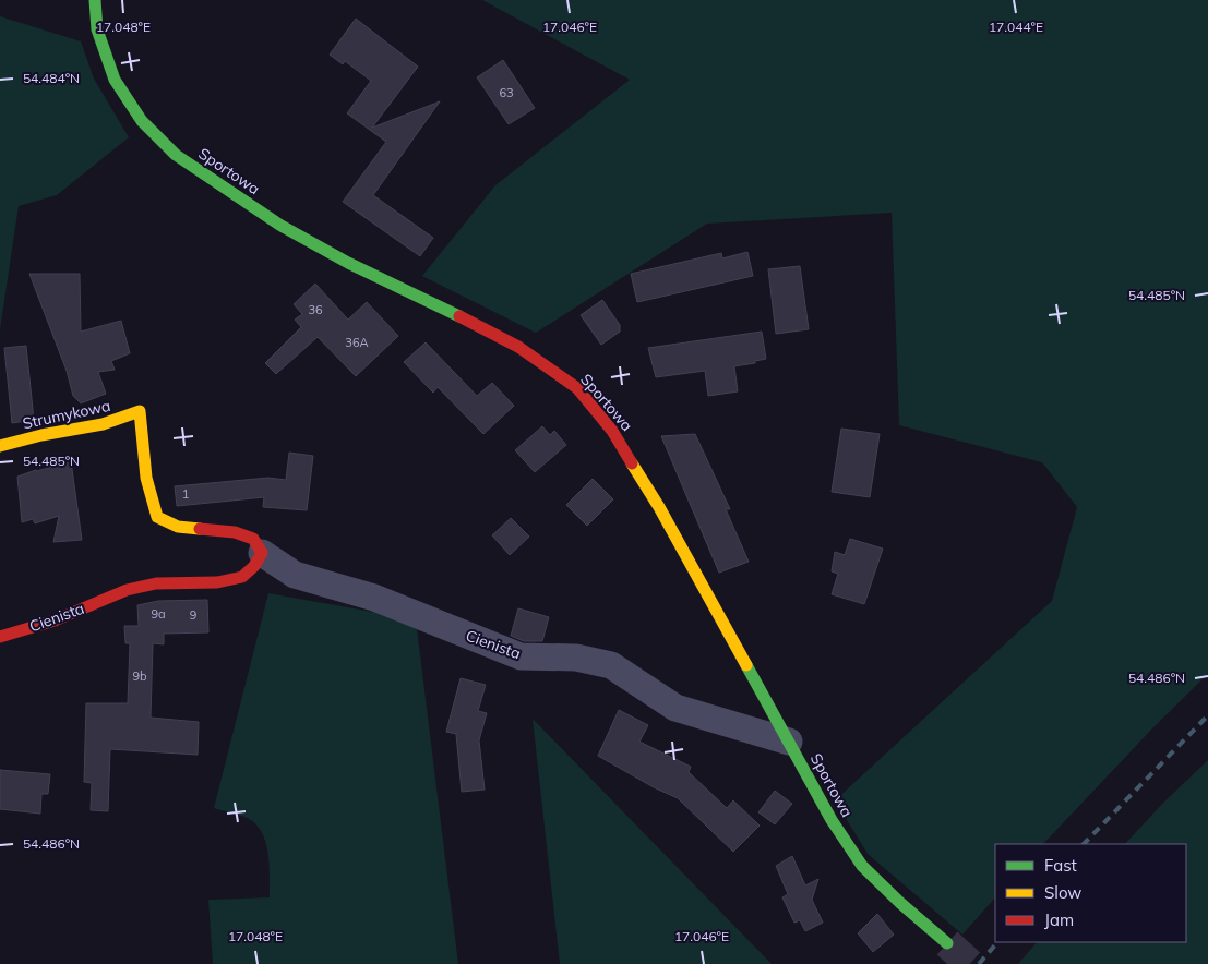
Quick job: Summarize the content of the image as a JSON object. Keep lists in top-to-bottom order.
{
  "streets": {
    "street": ["Sportowa", "Strumykowa", "Cienista"]
  },
  "crossings": [
    ["Sportowa", "Cienista"],
    ["Strumykowa", "Cienista"]
  ],
  "house_numbers": [
    "63",
    "36",
    "36A",
    "1",
    "9a",
    "9",
    "9b"
  ],
  "legend": ["Fast", "Slow", "Jam"],
  "coordinates": [
    "17.048°E",
    "17.046°E",
    "17.044°E",
    "54.484°N",
    "54.485°N",
    "54.486°N"
  ]
}
